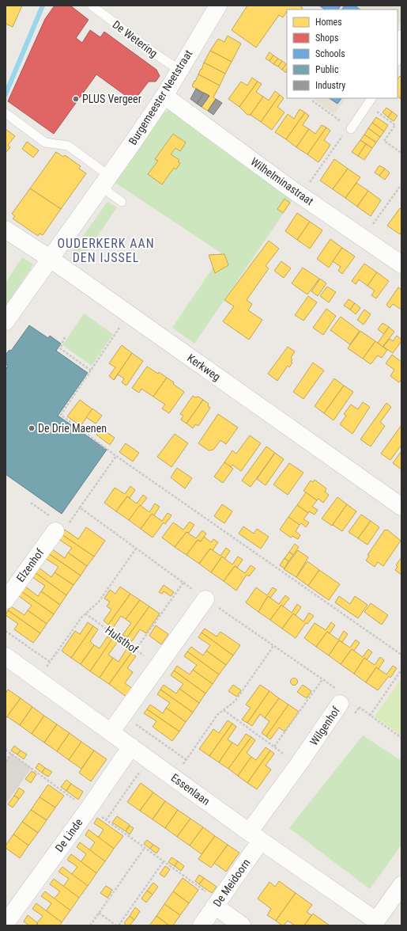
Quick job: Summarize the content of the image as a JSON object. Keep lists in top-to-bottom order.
{
  "streets": {
    "street": [
      "Burgemeester Neetstraat",
      "Wilhelminastraat",
      "Kerkweg",
      "Elzenhof",
      "Wilgenhof",
      "Essenlaan",
      "De Linde",
      "De Meidoorn"
    ],
    "lane": ["De Wetering"],
    "path": ["Hulsthof"]
  },
  "crossings": [
    ["De Wetering", "Burgemeester Neetstraat"],
    ["Burgemeester Neetstraat", "Wilhelminastraat"],
    ["Burgemeester Neetstraat", "Kerkweg"],
    ["Wilgenhof", "Essenlaan"],
    ["Wilgenhof", "De Meidoorn"],
    ["Essenlaan", "De Linde"],
    ["Essenlaan", "De Meidoorn"]
  ],
  "districts": ["OUDERKERK AAN DEN IJSSEL"],
  "places": ["PLUS Vergeer", "De Drie Maenen"],
  "legend": [
    "Homes",
    "Shops",
    "Schools",
    "Public",
    "Industry"
  ]
}
